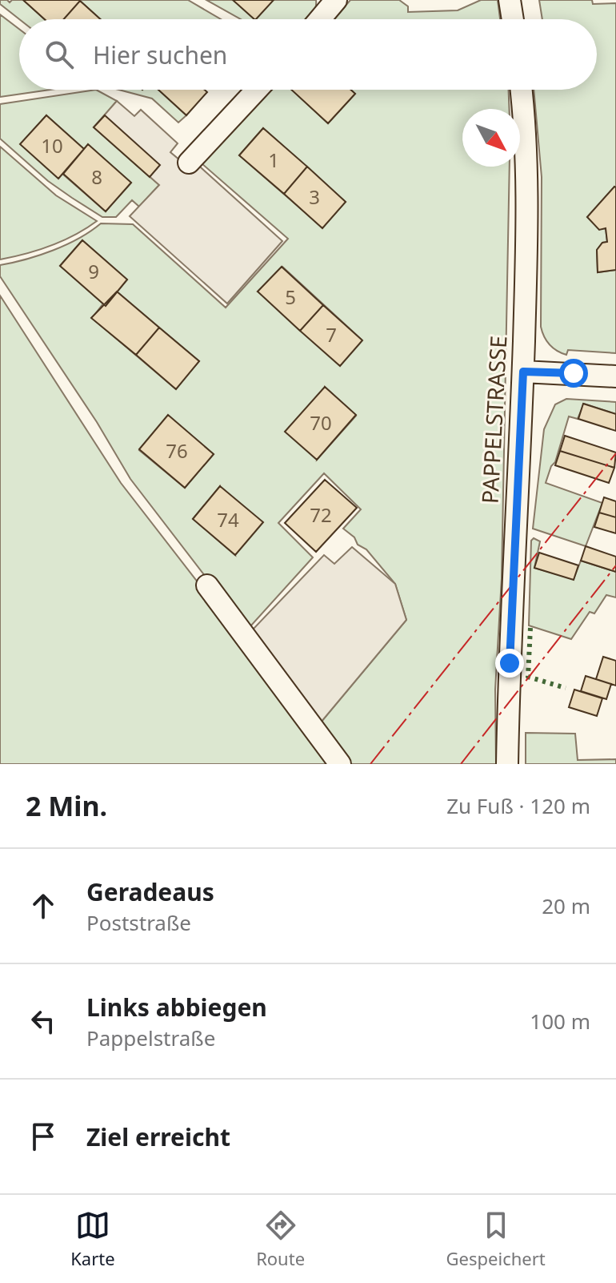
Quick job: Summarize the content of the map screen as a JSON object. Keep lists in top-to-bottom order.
{
  "streets": {
    "street": ["PAPPELSTRASSE"]
  },
  "house_numbers": [
    "10",
    "1",
    "8",
    "3",
    "9",
    "5",
    "7",
    "70",
    "76",
    "72",
    "74"
  ],
  "north": "bottom right",
  "page": {
    "search": "Hier suchen",
    "heading": ["2 Min.", "Zu Fuß · 120 m"],
    "list": [
      ["Geradeaus", "Poststraße", "20 m"],
      ["Links abbiegen", "Pappelstraße", "100 m"],
      "Ziel erreicht"
    ],
    "nav": ["Karte", "Route", "Gespeichert"]
  }
}
